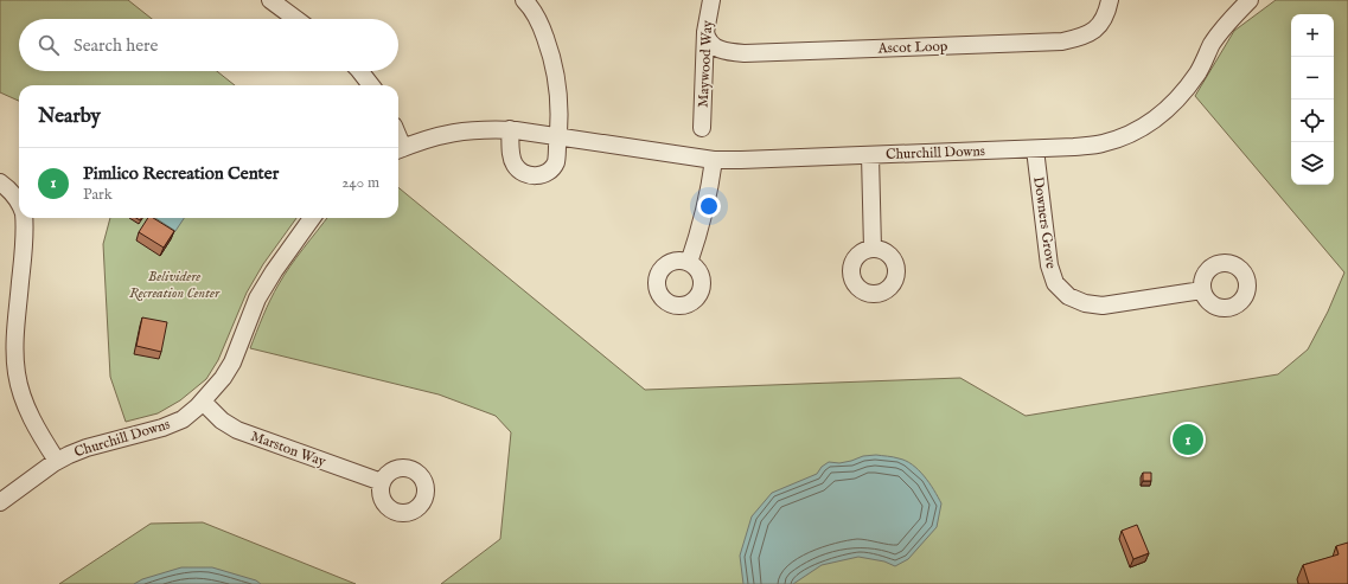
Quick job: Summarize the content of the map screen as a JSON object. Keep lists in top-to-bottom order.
{
  "streets": {
    "street": [
      "Ascot Loop",
      "Maywood Way",
      "Churchill Downs",
      "Downers Grove",
      "Marston Way"
    ]
  },
  "crossings": [
    ["Ascot Loop", "Maywood Way"],
    ["Churchill Downs", "Downers Grove"],
    ["Churchill Downs", "Marston Way"]
  ],
  "parks": ["Belividere Recreation Center"],
  "page": {
    "map_buttons": ["+", "−"],
    "search": "Search here",
    "heading": "Nearby",
    "list": [
      {
        "mark": "1",
        "name": "Pimlico Recreation Center",
        "note": "Park",
        "value": "240 m"
      }
    ],
    "pins": "1"
  }
}
